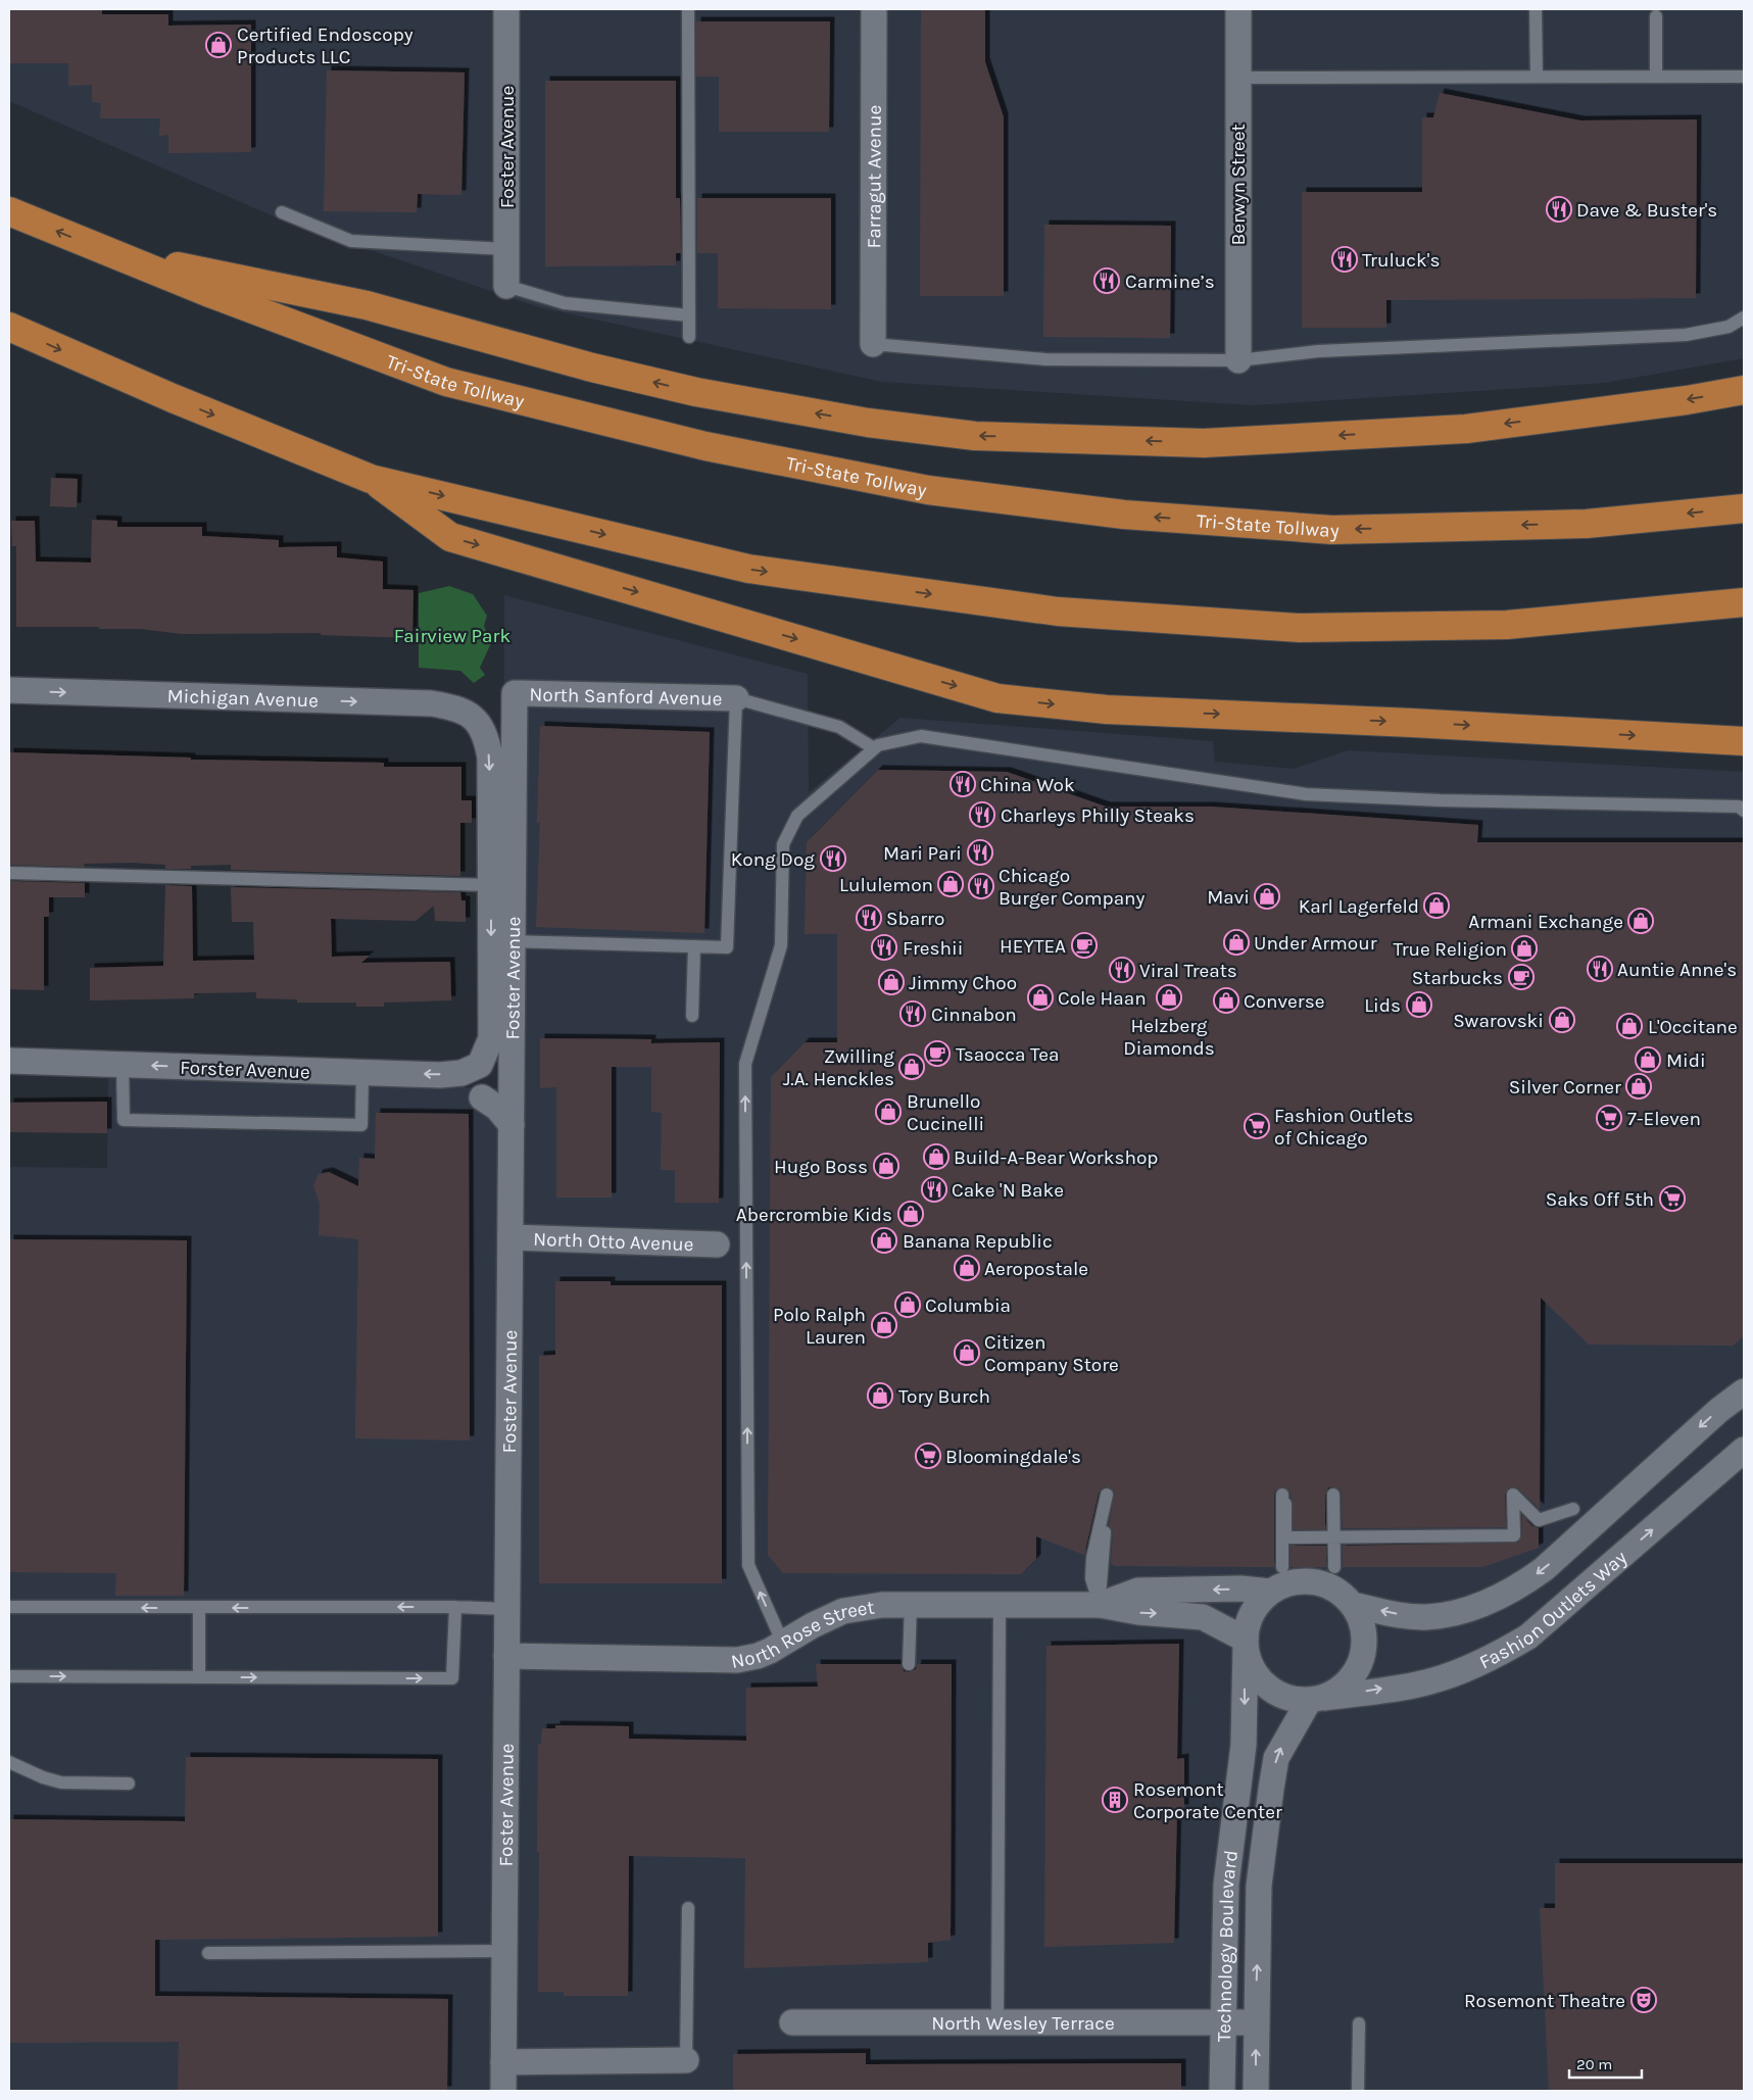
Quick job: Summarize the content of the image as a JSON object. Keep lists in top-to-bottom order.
{
  "streets": {
    "highway": ["Tri-State Tollway"],
    "street": [
      "Foster Avenue",
      "Farragut Avenue",
      "Berwyn Street",
      "North Sanford Avenue",
      "Michigan Avenue",
      "Forster Avenue",
      "North Otto Avenue",
      "Fashion Outlets Way",
      "North Rose Street",
      "Technology Boulevard",
      "North Wesley Terrace"
    ]
  },
  "crossings": [
    ["Foster Avenue", "North Sanford Avenue"],
    ["Foster Avenue", "Michigan Avenue"],
    ["Foster Avenue", "Forster Avenue"],
    ["Foster Avenue", "North Otto Avenue"],
    ["Foster Avenue", "North Rose Street"],
    ["Fashion Outlets Way", "North Rose Street"],
    ["Fashion Outlets Way", "Technology Boulevard"],
    ["North Rose Street", "Technology Boulevard"],
    ["Technology Boulevard", "North Wesley Terrace"]
  ],
  "one_way": ["Michigan Avenue", "Forster Avenue"],
  "parks": ["Fairview Park"],
  "places": {
    "shop": [
      "Certified Endoscopy Products LLC",
      "Lululemon",
      "Mavi",
      "Karl Lagerfeld",
      "Armani Exchange",
      "Under Armour",
      "True Religion",
      "Jimmy Choo",
      "Cole Haan",
      "Helzberg Diamonds",
      "Converse",
      "Lids",
      "Swarovski",
      "L'Occitane",
      "Midi",
      "Zwilling J.A. Henckles",
      "Silver Corner",
      "Brunello Cucinelli",
      "Build-A-Bear Workshop",
      "Hugo Boss",
      "Abercrombie Kids",
      "Banana Republic",
      "Aeropostale",
      "Columbia",
      "Polo Ralph Lauren",
      "Citizen Company Store",
      "Tory Burch"
    ],
    "restaurant": [
      "Dave & Buster's",
      "Truluck's",
      "Carmine’s",
      "China Wok",
      "Charleys Philly Steaks",
      "Mari Pari",
      "Kong Dog",
      "Chicago Burger Company",
      "Sbarro",
      "Freshii",
      "Auntie Anne's",
      "Viral Treats",
      "Cinnabon",
      "Cake 'N Bake"
    ],
    "cafe": ["HEYTEA", "Starbucks", "Tsaocca Tea"],
    "supermarket": [
      "7-Eleven",
      "Fashion Outlets of Chicago",
      "Saks Off 5th",
      "Bloomingdale's"
    ],
    "building": ["Rosemont Corporate Center"],
    "theatre": ["Rosemont Theatre"]
  },
  "scale_bar": "20 m"
}
